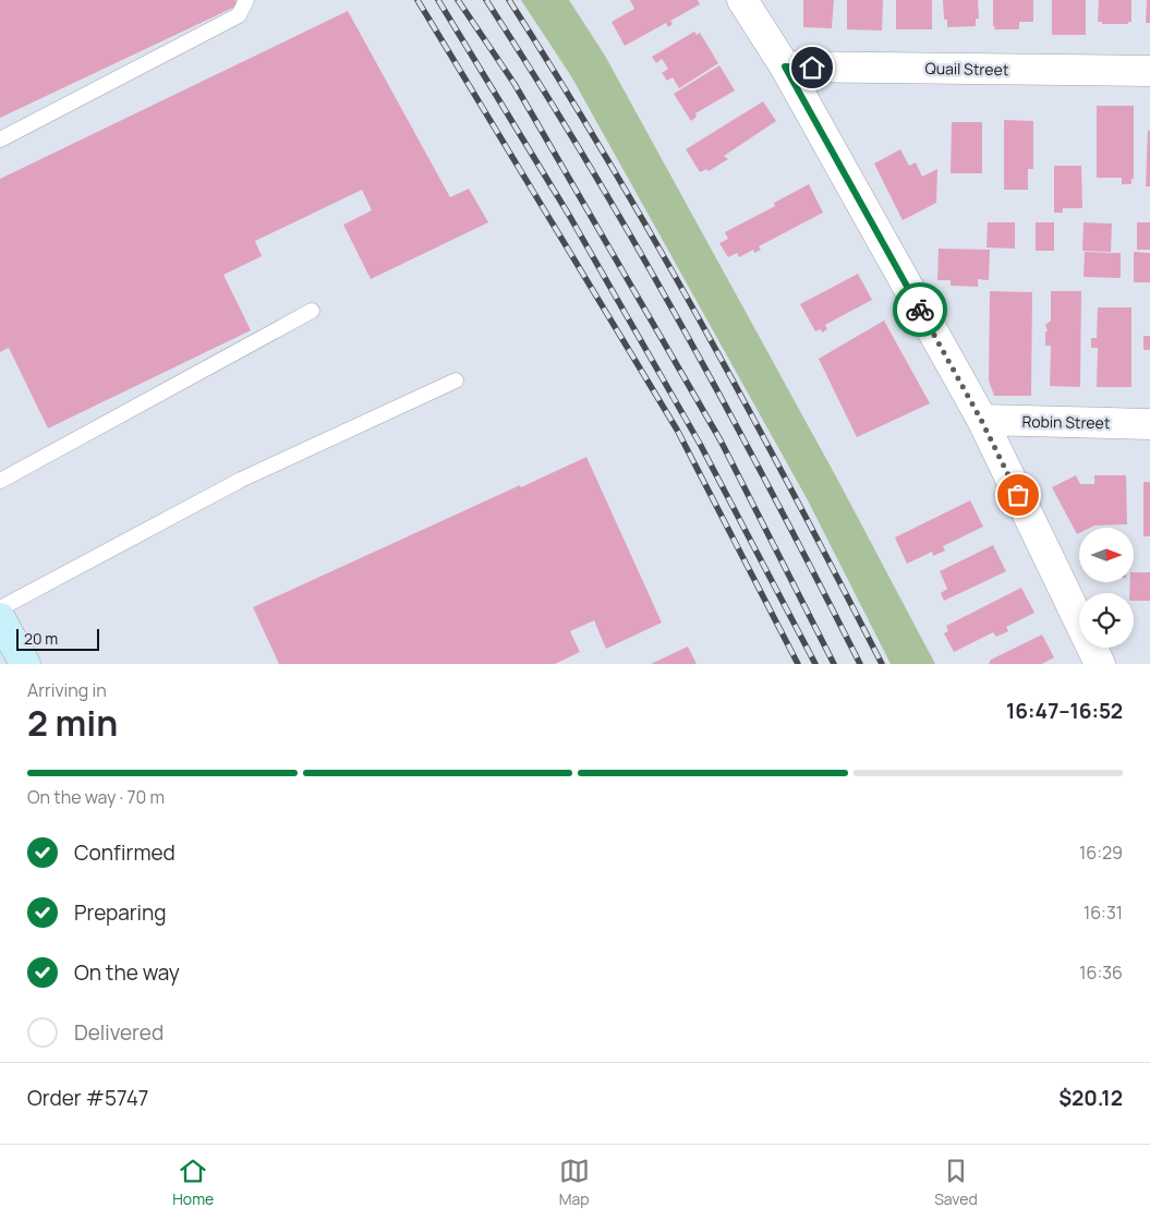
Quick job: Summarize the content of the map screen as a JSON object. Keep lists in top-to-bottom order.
{
  "streets": {
    "street": ["Quail Street", "Robin Street"]
  },
  "scale_bar": "20 m",
  "north": "right",
  "page": {
    "scale": "20 m",
    "heading": ["2 min", "Arriving in", "16:47–16:52"],
    "panel": ["Order #5747", "$20.12"],
    "bar": "On the way · 70 m",
    "list": [
      ["Confirmed", "16:29"],
      ["Preparing", "16:31"],
      ["On the way", "16:36"],
      "Delivered"
    ],
    "tabs": ["Home", "Map", "Saved"]
  }
}
